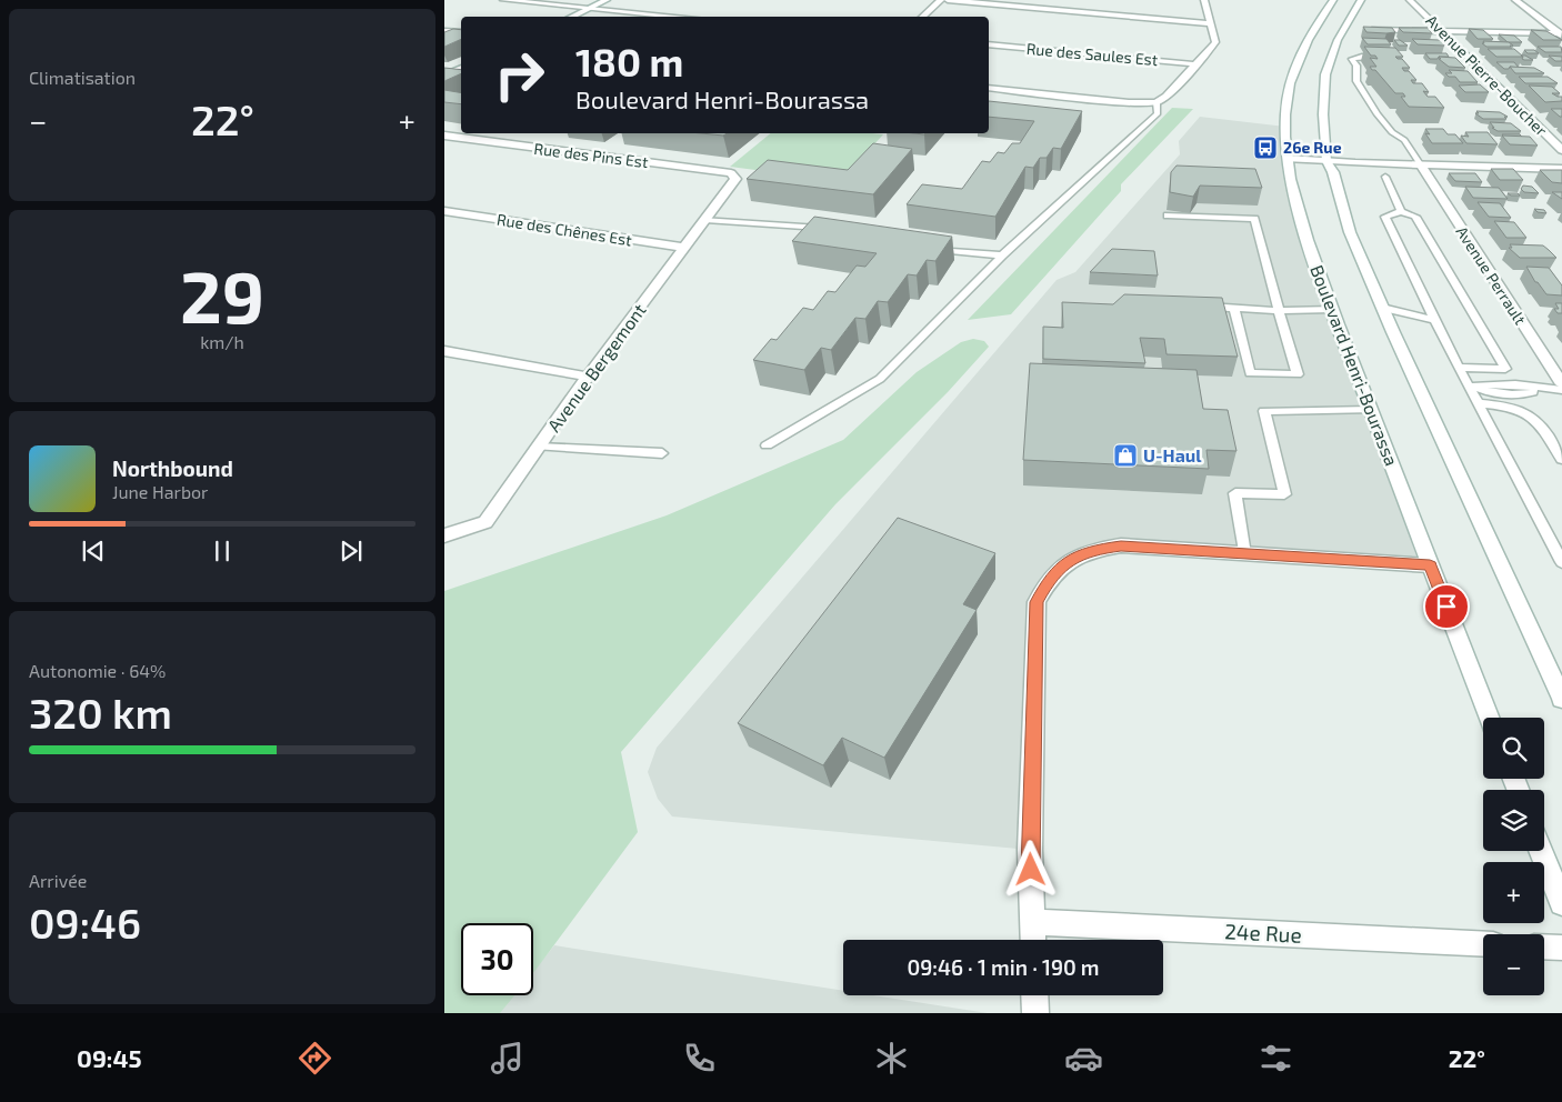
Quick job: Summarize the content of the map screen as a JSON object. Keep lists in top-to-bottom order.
{
  "streets": {
    "street": [
      "Rue des Saules Est",
      "Avenue Pierre-Boucher",
      "Rue des Pins Est",
      "Rue des Chênes Est",
      "Avenue Perrault",
      "Boulevard Henri-Bourassa",
      "Avenue Bergemont",
      "24e Rue"
    ]
  },
  "crossings": [
    ["Rue des Pins Est", "Avenue Bergemont"],
    ["Rue des Chênes Est", "Avenue Bergemont"]
  ],
  "places": {
    "bus stop": ["26e Rue"],
    "shop": ["U-Haul"]
  },
  "page": {
    "tile": [
      "Climatisation",
      ["29", "km/h"],
      ["Autonomie · 64%", "320 km"],
      ["Arrivée", "09:46"]
    ],
    "turn": ["180 m", "Boulevard Henri-Bourassa"],
    "heat": ["−", "22°", "+"],
    "song": ["Northbound", "June Harbor"],
    "map_buttons": ["+", "−"],
    "limit": "30",
    "trip": "09:46 · 1 min · 190 m",
    "tabs": ["09:45", "22°"]
  }
}
